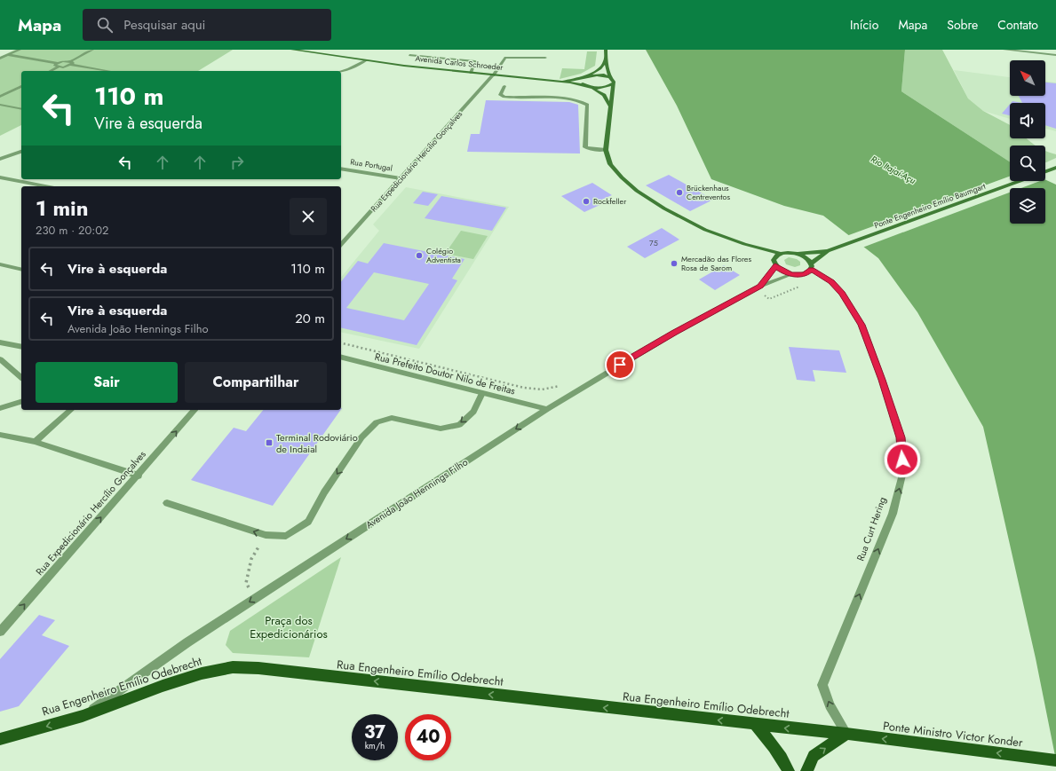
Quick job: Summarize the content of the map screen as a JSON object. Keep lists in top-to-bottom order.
{
  "streets": {
    "main road": [
      "Avenida Carlos Schroeder",
      "Ponte Engenheiro Emílio Baumgart",
      "Rua Engenheiro Emílio Odebrecht",
      "Ponte Ministro Victor Konder"
    ],
    "street": [
      "Rua Expedicionário Hercílio Gonçalves",
      "Rua Portugal",
      "Rua Prefeito Doutor Nilo de Freitas",
      "Avenida João Hennings Filho",
      "Rua Curt Hering"
    ]
  },
  "crossings": [
    ["Avenida Carlos Schroeder", "Rua Expedicionário Hercílio Gonçalves"],
    ["Rua Expedicionário Hercílio Gonçalves", "Rua Portugal"],
    ["Ponte Engenheiro Emílio Baumgart", "Avenida João Hennings Filho"],
    ["Ponte Engenheiro Emílio Baumgart", "Rua Curt Hering"],
    ["Rua Prefeito Doutor Nilo de Freitas", "Avenida João Hennings Filho"],
    ["Avenida João Hennings Filho", "Rua Engenheiro Emílio Odebrecht"],
    ["Rua Curt Hering", "Rua Engenheiro Emílio Odebrecht"],
    ["Rua Curt Hering", "Ponte Ministro Victor Konder"],
    ["Rua Engenheiro Emílio Odebrecht", "Ponte Ministro Victor Konder"]
  ],
  "one_way": [
    "Rua Expedicionário Hercílio Gonçalves",
    "Avenida João Hennings Filho",
    "Rua Curt Hering",
    "Rua Engenheiro Emílio Odebrecht",
    "Ponte Ministro Victor Konder"
  ],
  "water": ["Rio Itajaí-Açu"],
  "parks": ["Praça dos Expedicionários"],
  "places": {
    "other": [
      "Brückenhaus Centreventos",
      "Rockfeller",
      "Colégio Adventista",
      "Mercadão das Flores Rosa de Sarom"
    ],
    "transit": ["Terminal Rodoviário de Indaial"]
  },
  "house_numbers": ["75"],
  "north": "top left",
  "page": {
    "header": "Mapa",
    "search": "Pesquisar aqui",
    "nav": [
      "Início",
      "Mapa",
      "Sobre",
      "Contato"
    ],
    "turn": ["110 m", "Vire à esquerda"],
    "heading": ["1 min", "230 m · 20:02"],
    "list": [
      {
        "name": "Vire à esquerda",
        "value": "110 m"
      },
      {
        "name": "Vire à esquerda",
        "note": "Avenida João Hennings Filho",
        "value": "20 m"
      }
    ],
    "buttons": ["Sair", "Compartilhar"],
    "speed": "37 km/h",
    "limit": "40"
  }
}
